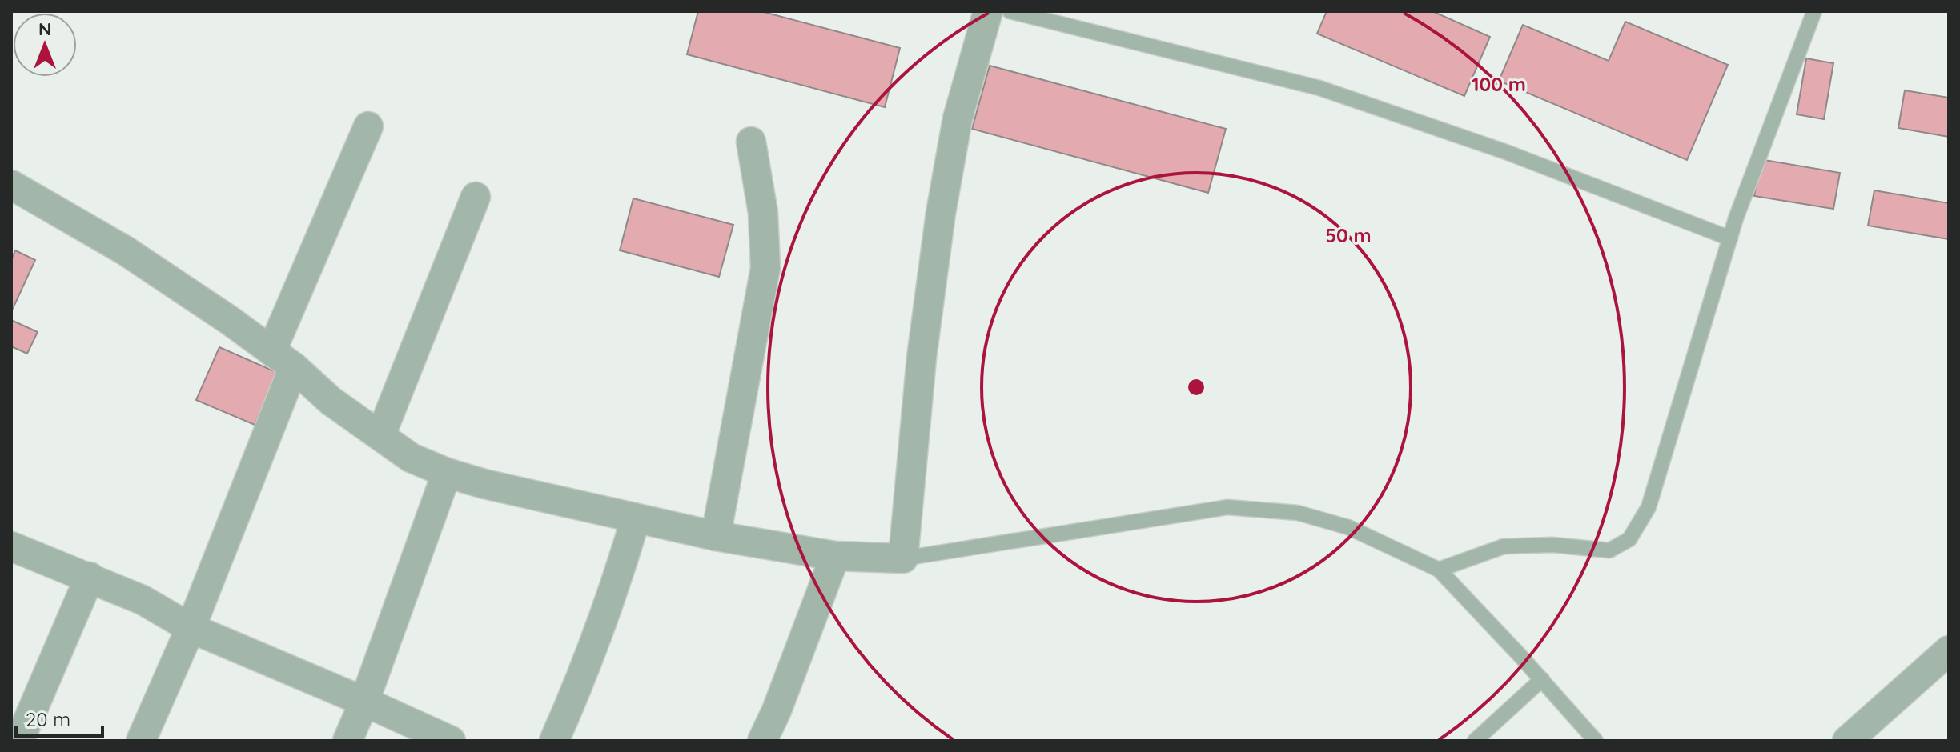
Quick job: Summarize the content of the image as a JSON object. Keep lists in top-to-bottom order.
{
  "scale_bar": "20 m",
  "north": "top",
  "rings": ["100 m", "50 m"]
}
